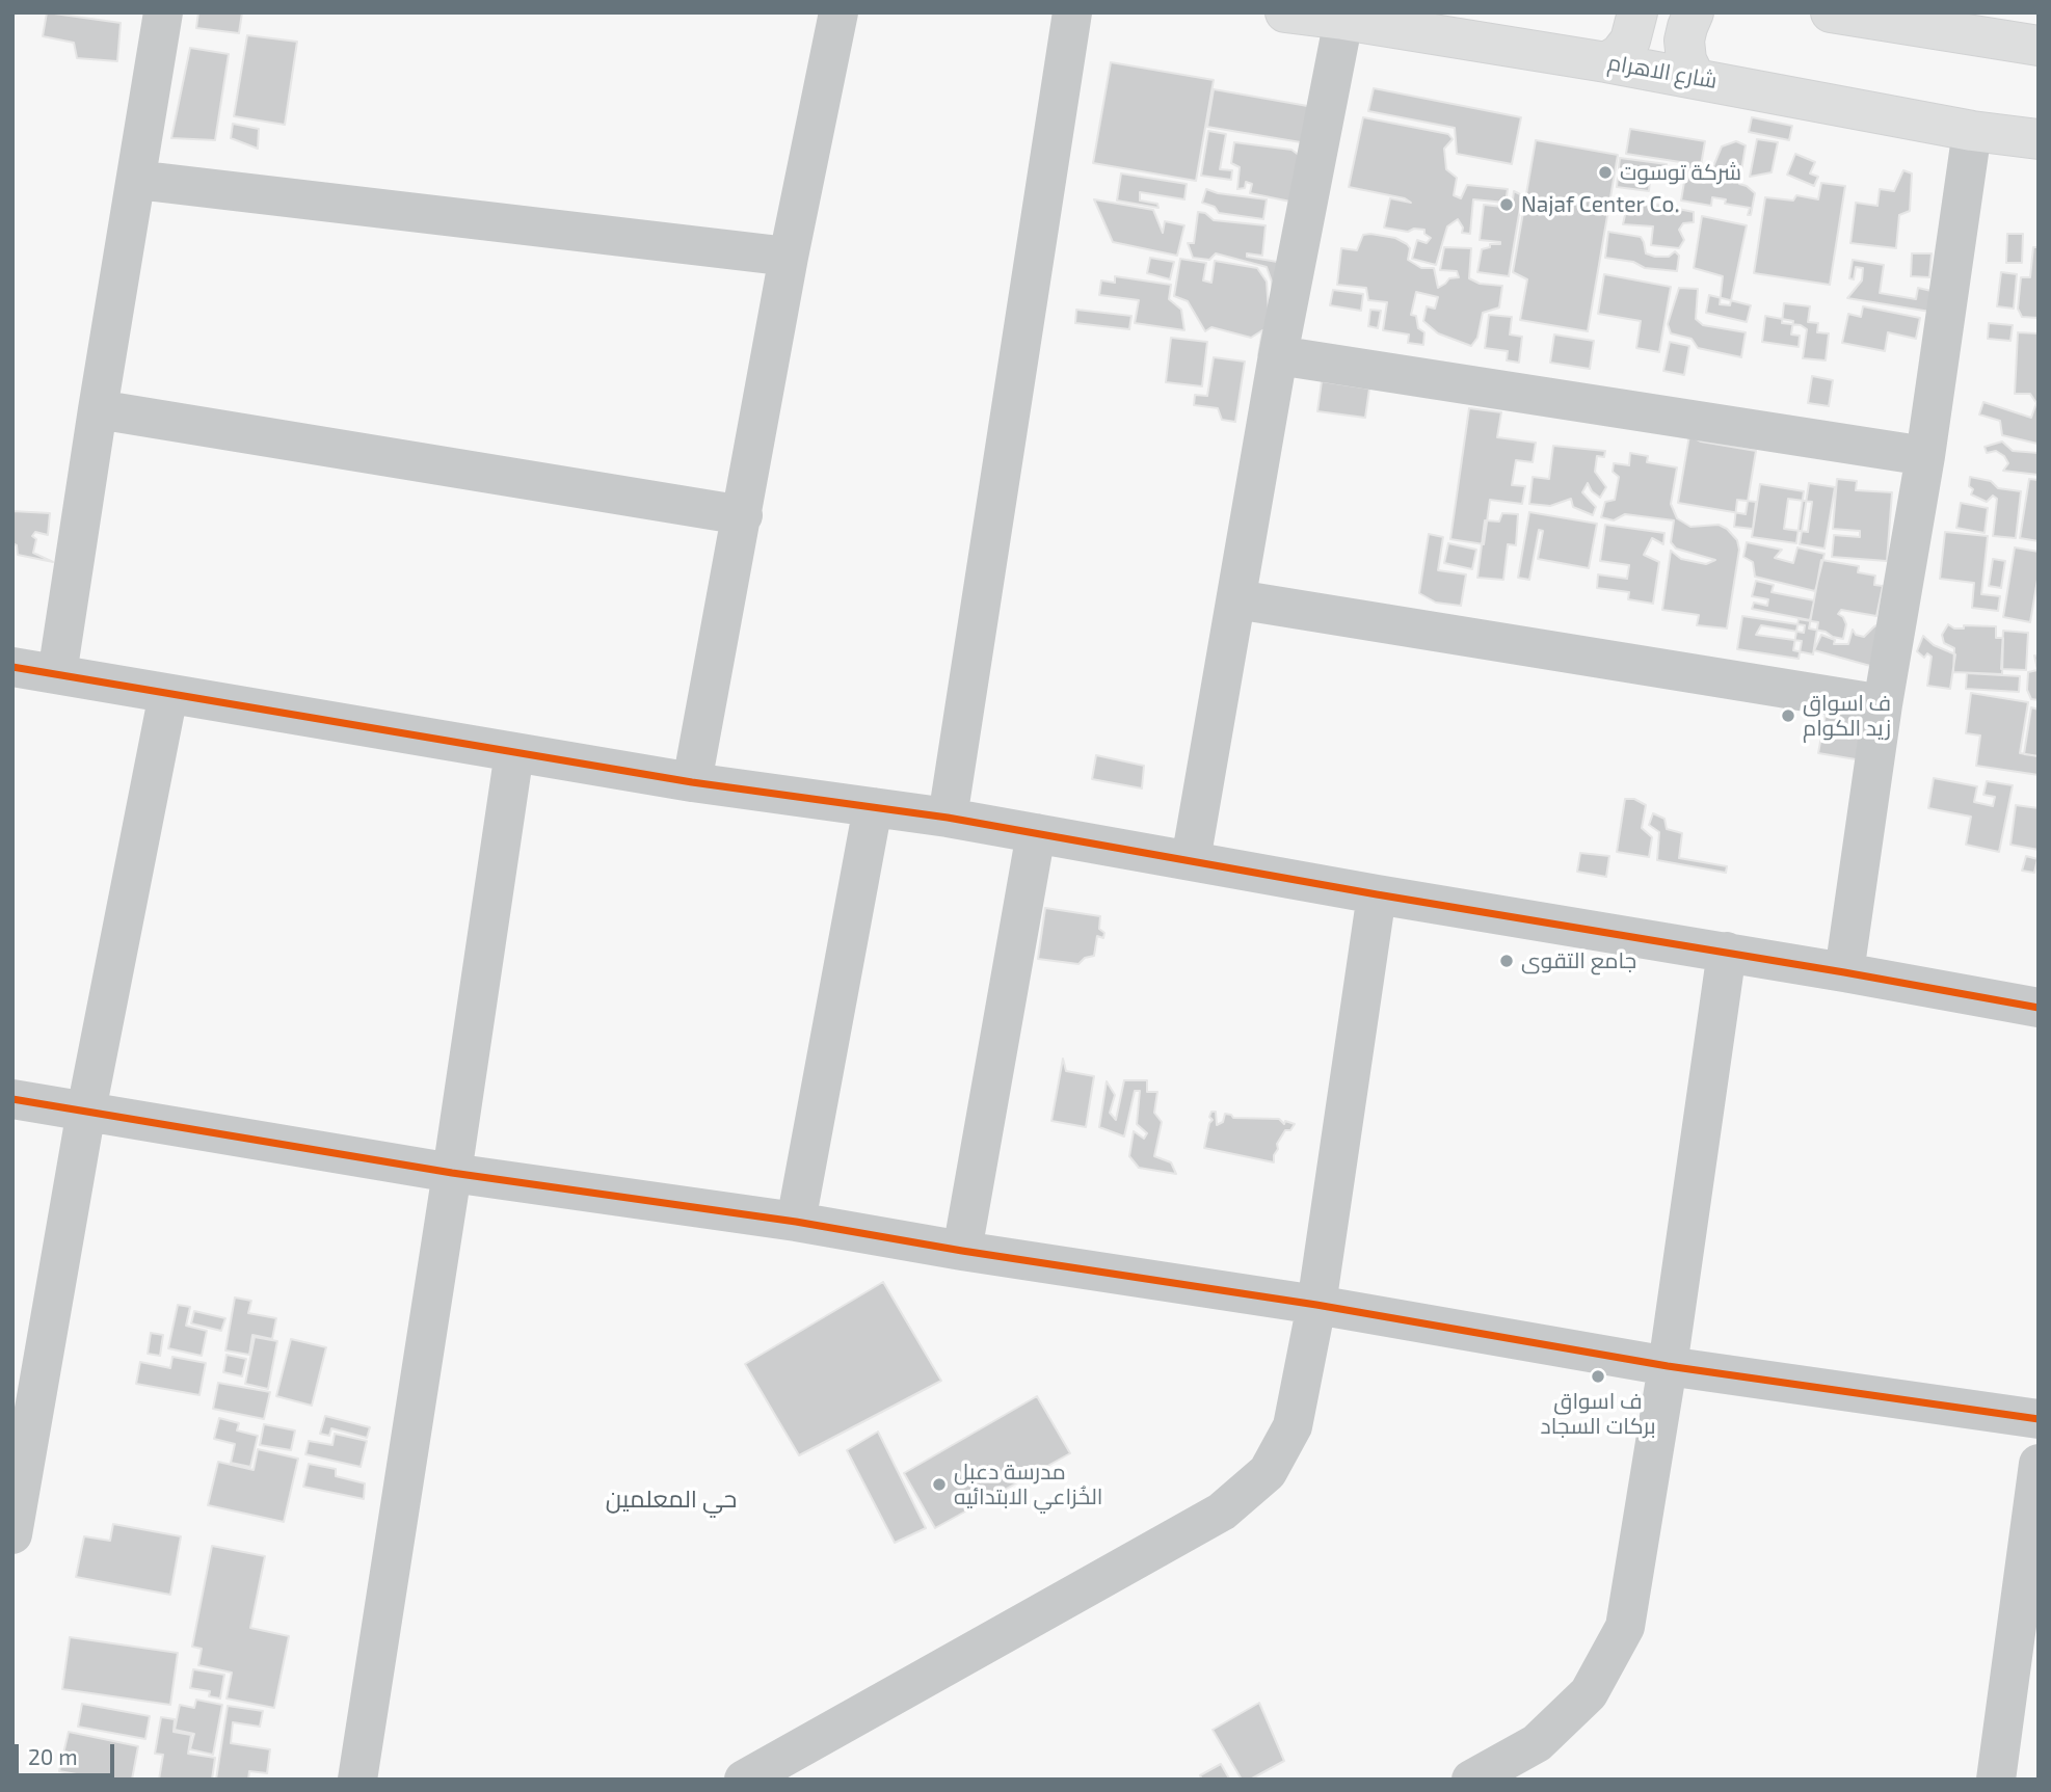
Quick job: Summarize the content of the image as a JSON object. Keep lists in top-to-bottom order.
{
  "streets": {
    "main road": ["شارع الاهرام"]
  },
  "districts": ["حي المعلمین"],
  "places": [
    "شركة توسوت",
    "Najaf Center Co.",
    "ف اسواق زيد الكوام",
    "جامع التقوى",
    "ف اسواق بركات السجاد",
    "مدرسة دعبل الخُزاعي الابتدائيه"
  ],
  "scale_bar": "20 m"
}
